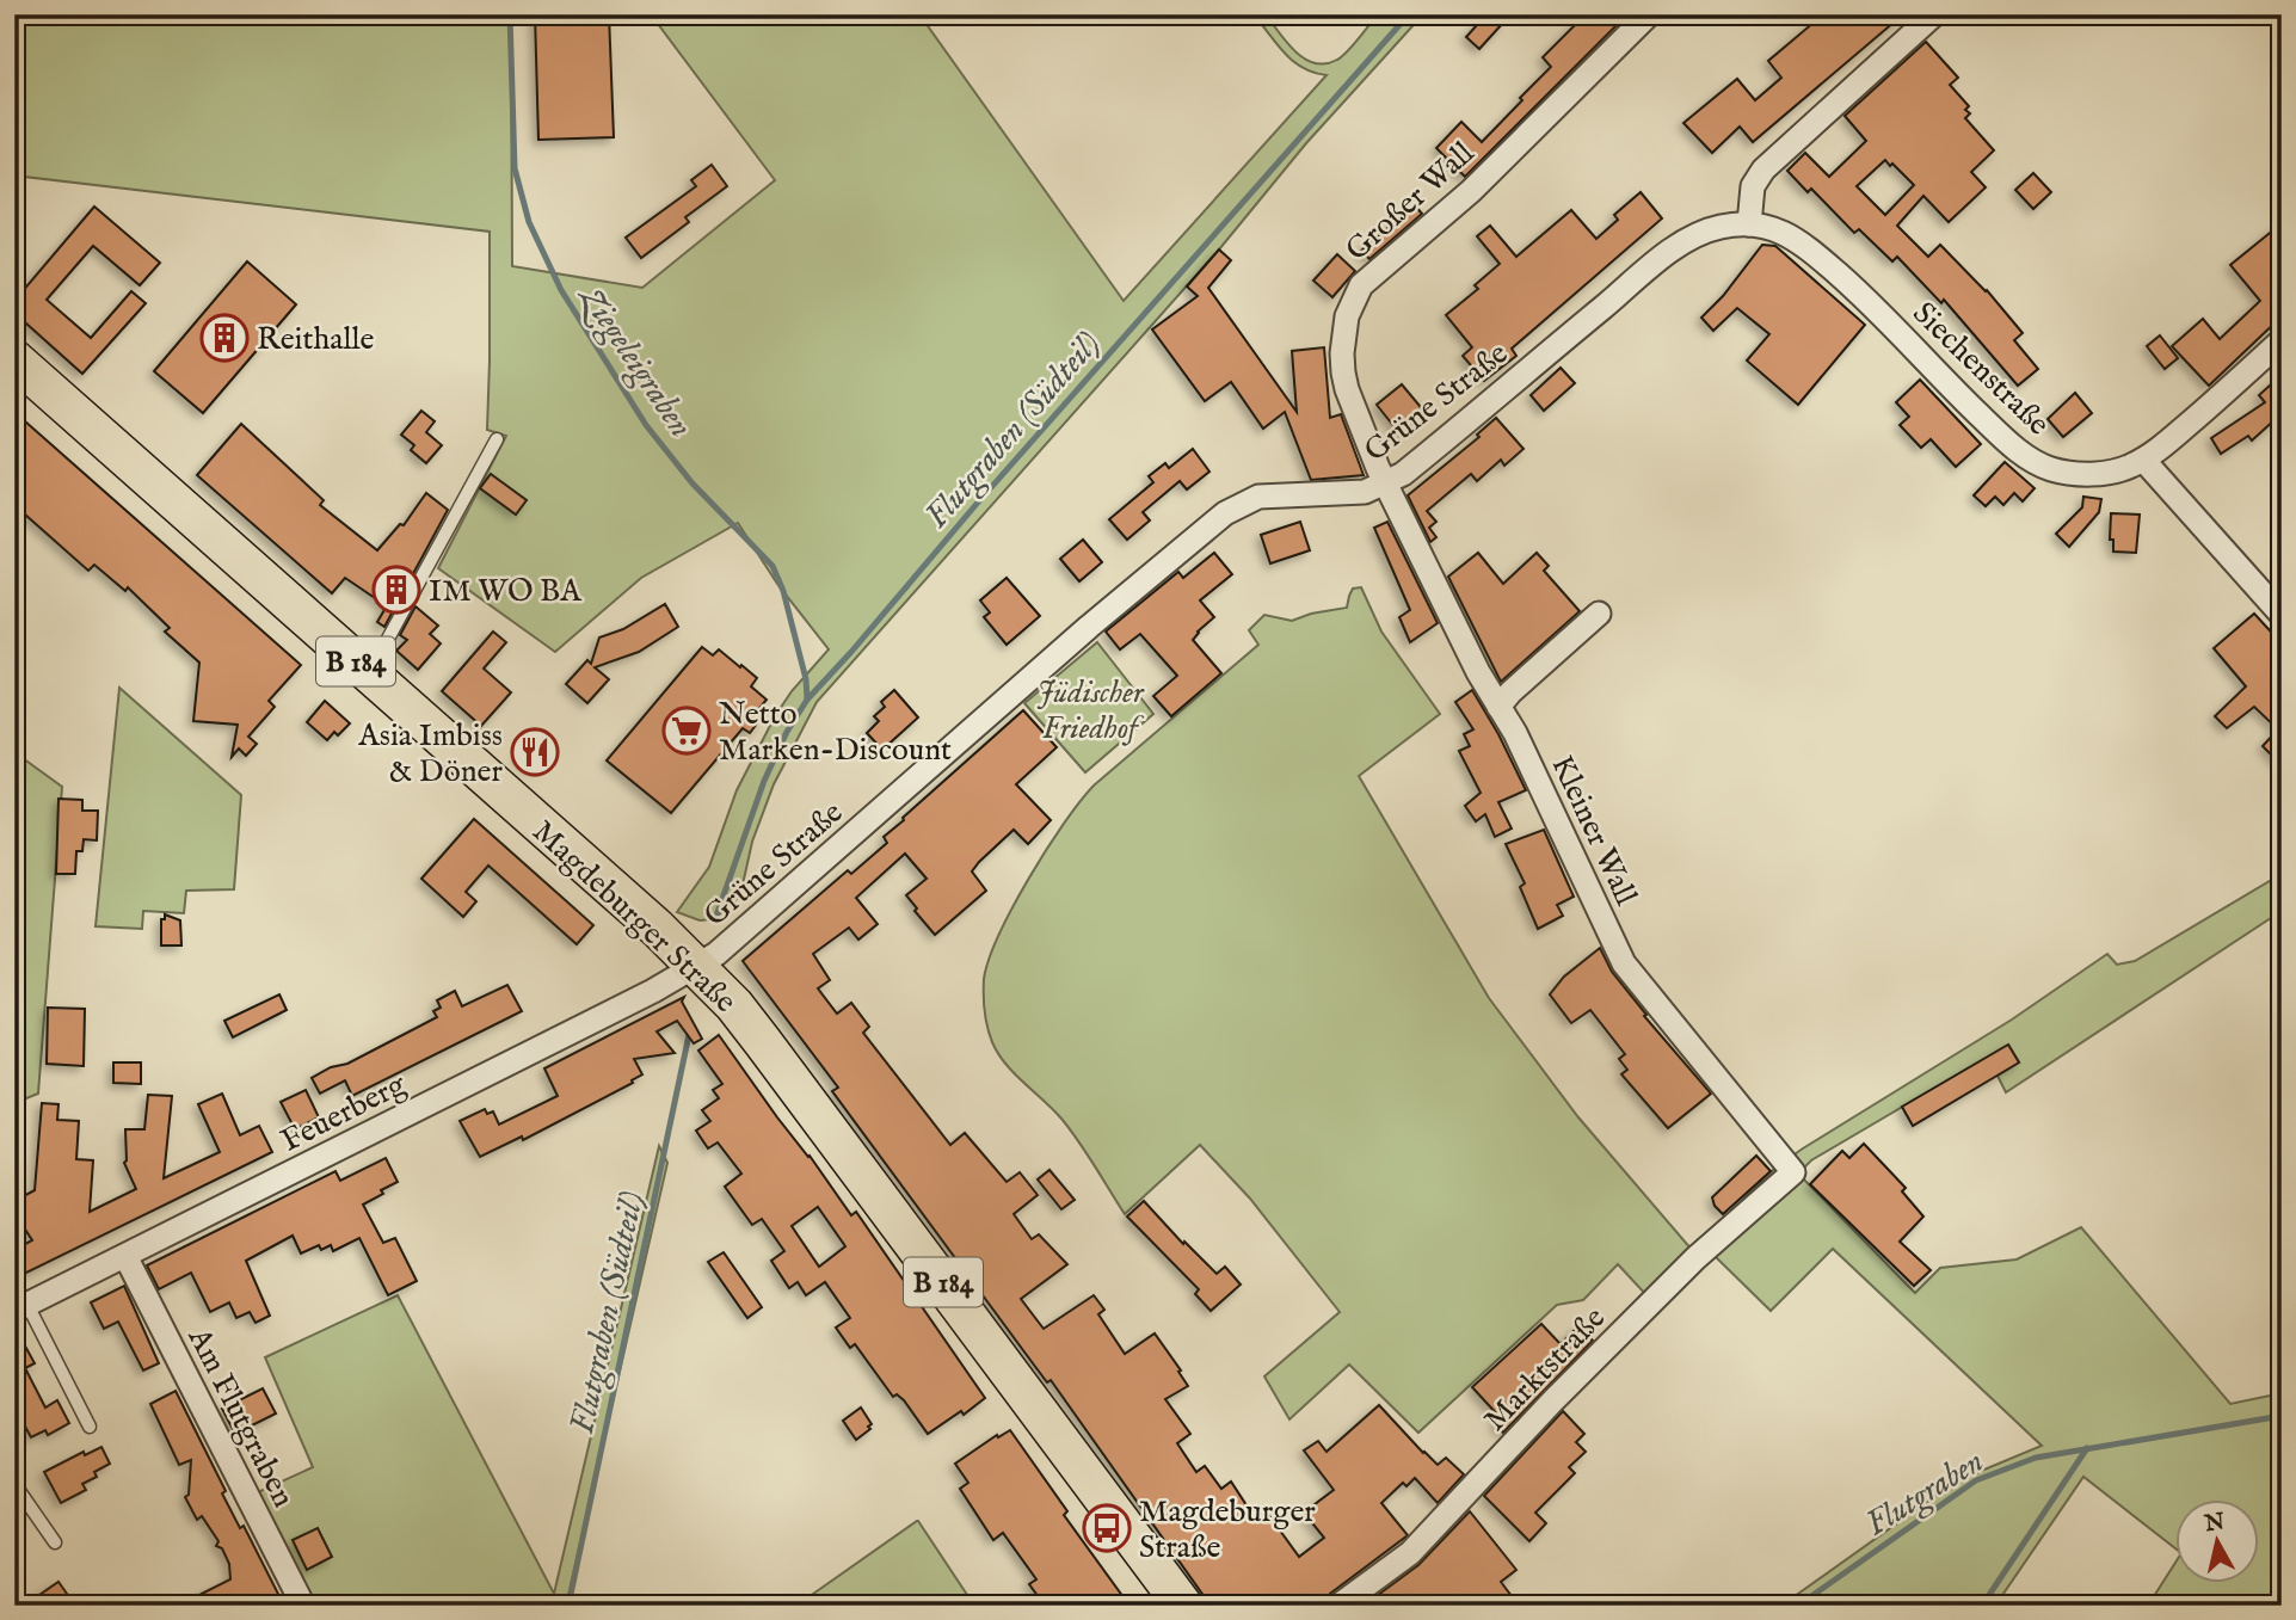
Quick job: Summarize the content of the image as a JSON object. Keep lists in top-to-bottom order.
{
  "streets": {
    "main road": ["B 184", "Magdeburger Straße"],
    "street": [
      "Großer Wall",
      "Siechenstraße",
      "Grüne Straße",
      "Kleiner Wall",
      "Feuerberg",
      "Marktstraße",
      "Am Flutgraben"
    ]
  },
  "crossings": [
    ["Großer Wall", "Grüne Straße"],
    ["Großer Wall", "Kleiner Wall"],
    ["Siechenstraße", "Grüne Straße"],
    ["Grüne Straße", "Kleiner Wall"],
    ["Grüne Straße", "Magdeburger Straße"],
    ["Grüne Straße", "Feuerberg"],
    ["Kleiner Wall", "Marktstraße"],
    ["Magdeburger Straße", "Feuerberg"],
    ["Feuerberg", "Am Flutgraben"]
  ],
  "water": ["Ziegeleigraben", "Flutgraben (Südteil)", "Flutgraben"],
  "parks": ["Jüdischer Friedhof"],
  "places": {
    "building": ["Reithalle", "IM WO BA"],
    "supermarket": ["Netto Marken-Discount"],
    "restaurant": ["Asia Imbiss & Döner"],
    "bus stop": ["Magdeburger Straße"]
  },
  "north": "top"
}
